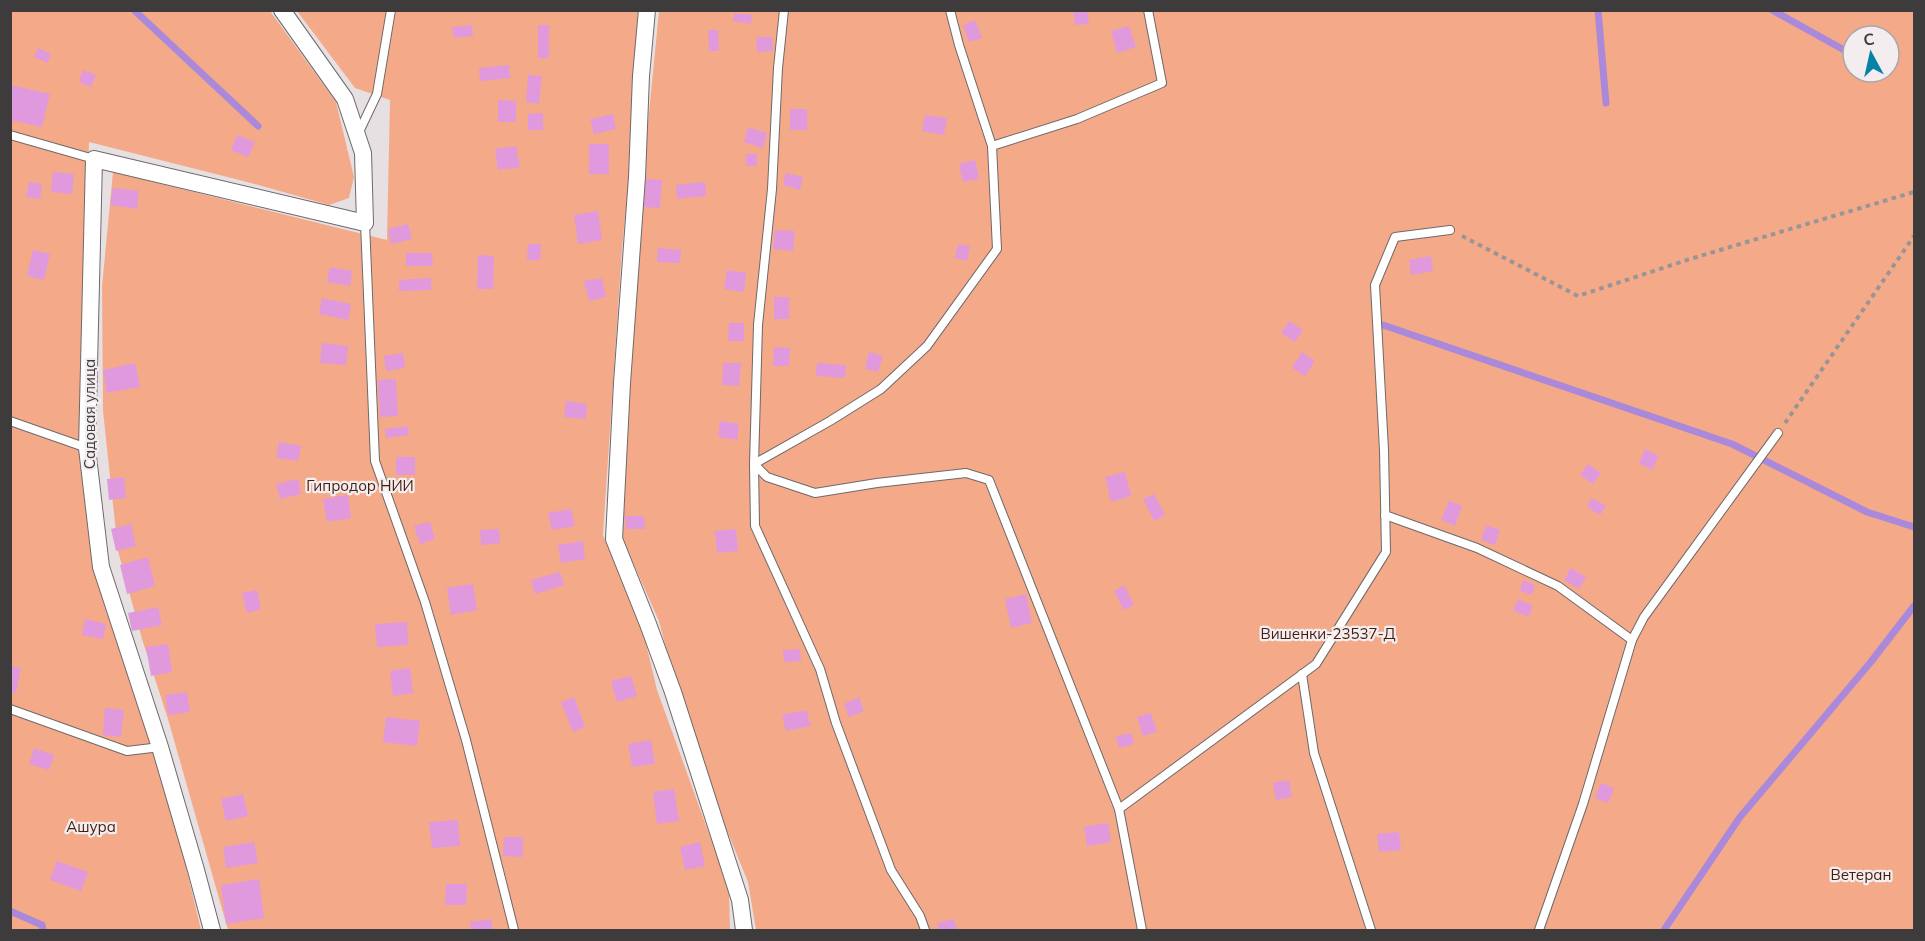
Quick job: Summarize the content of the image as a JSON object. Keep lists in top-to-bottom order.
{
  "streets": {
    "street": ["Садовая улица"]
  },
  "parks": [
    "Гипродор НИИ",
    "Вишенки-23537-Д",
    "Ашура",
    "Ветеран"
  ],
  "north": "top"
}
